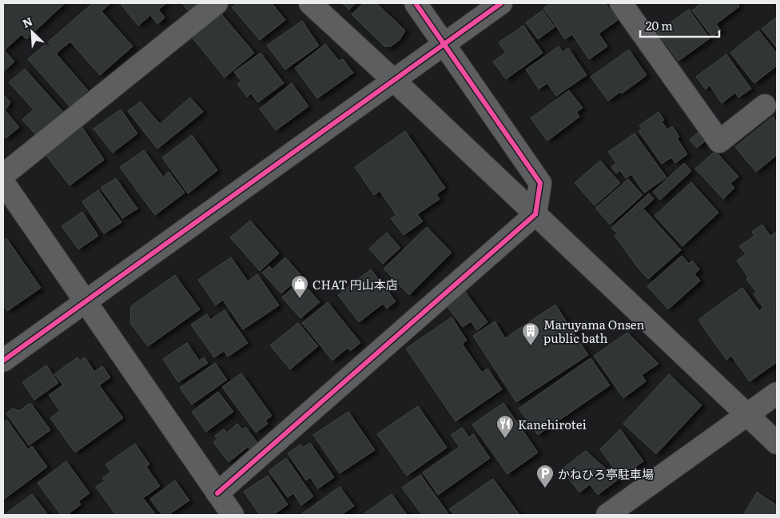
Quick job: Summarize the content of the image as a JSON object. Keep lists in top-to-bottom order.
{
  "places": {
    "shop": ["CHAT 円山本店"],
    "building": ["Maruyama Onsen public bath"],
    "restaurant": ["Kanehirotei"],
    "parking": ["かねひろ亭駐車場"]
  },
  "scale_bar": "20 m",
  "north": "top left"
}
